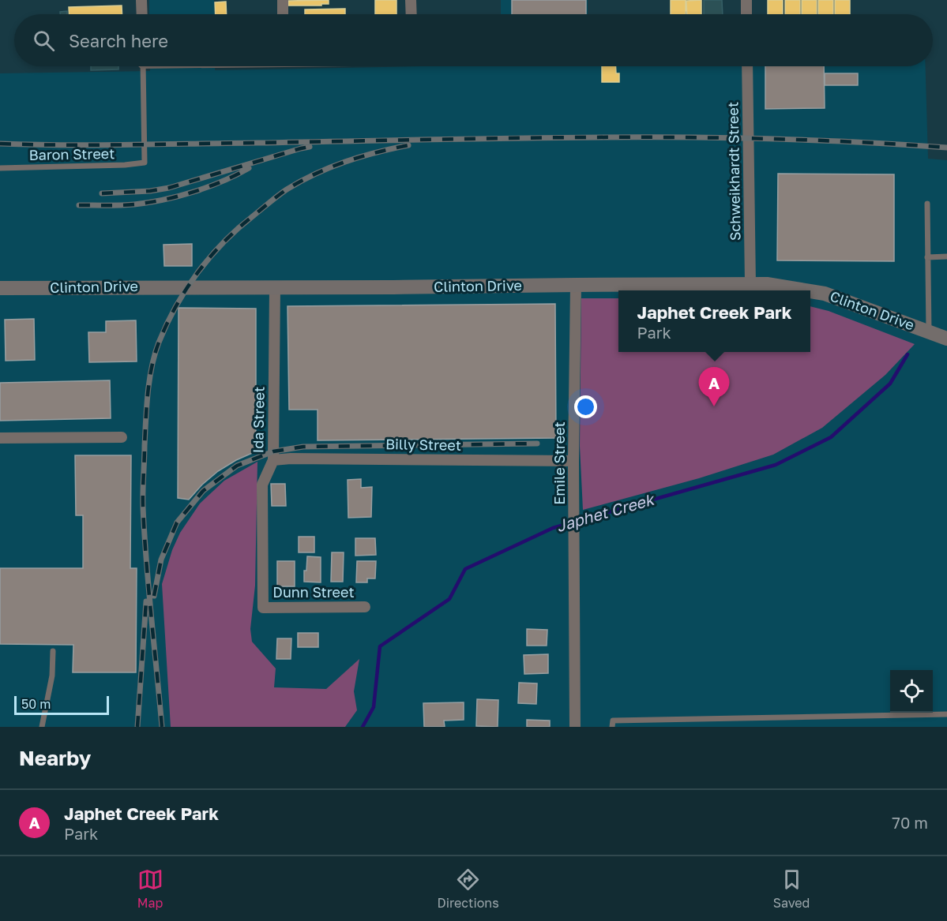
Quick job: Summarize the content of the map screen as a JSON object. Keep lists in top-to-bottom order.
{
  "streets": {
    "main road": ["Clinton Drive"],
    "street": [
      "Schweikhardt Street",
      "Ida Street",
      "Billy Street",
      "Emile Street",
      "Dunn Street"
    ],
    "lane": ["Baron Street"]
  },
  "crossings": [
    ["Schweikhardt Street", "Clinton Drive"],
    ["Clinton Drive", "Ida Street"],
    ["Clinton Drive", "Emile Street"],
    ["Ida Street", "Billy Street"],
    ["Ida Street", "Dunn Street"],
    ["Billy Street", "Emile Street"]
  ],
  "water": ["Japhet Creek"],
  "scale_bar": "50 m",
  "page": {
    "search": "Search here",
    "popup": ["Japhet Creek Park", "Park"],
    "pins": "A",
    "scale": "50 m",
    "heading": "Nearby",
    "list": [
      {
        "mark": "A",
        "name": "Japhet Creek Park",
        "note": "Park",
        "value": "70 m"
      }
    ],
    "nav": ["Map", "Directions", "Saved"]
  }
}
